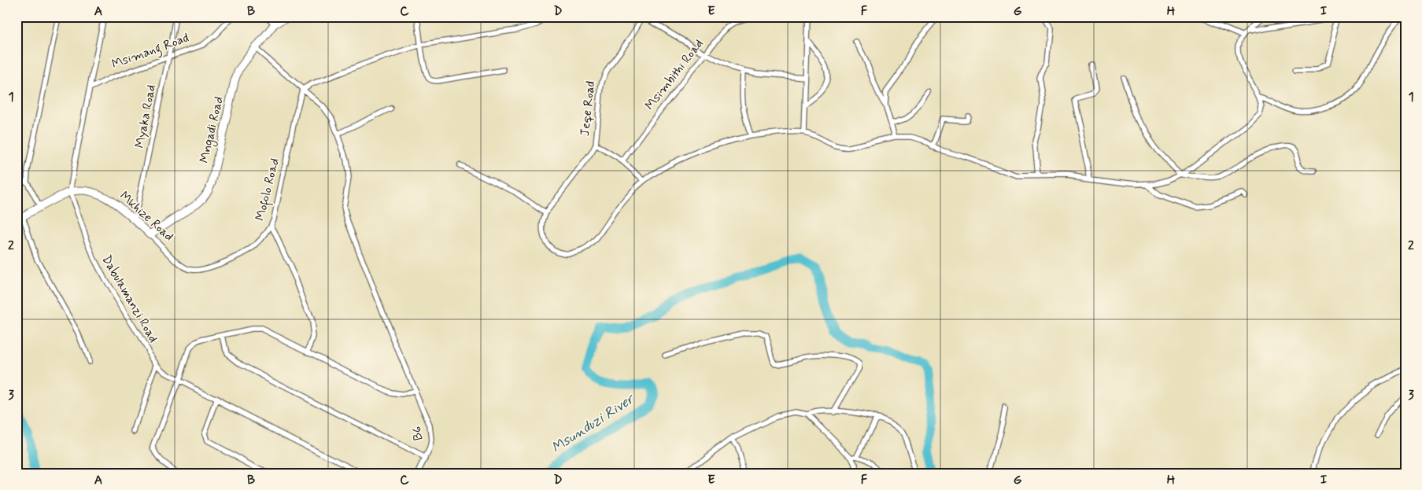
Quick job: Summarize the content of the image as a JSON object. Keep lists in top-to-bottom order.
{
  "streets": {
    "street": [
      "Msimang Road",
      "Msimbithi Road",
      "Jeqe Road",
      "Myaka Road",
      "Mngadi Road",
      "Mofolo Road",
      "Mkhize Road",
      "Dabulamanzi Road",
      "B6"
    ]
  },
  "crossings": [
    ["Msimang Road", "Myaka Road"],
    ["Msimang Road", "Dabulamanzi Road"],
    ["Myaka Road", "Mkhize Road"],
    ["Mngadi Road", "Mkhize Road"],
    ["Mngadi Road", "B6"],
    ["Mofolo Road", "Mkhize Road"],
    ["Mofolo Road", "B6"],
    ["Mkhize Road", "Dabulamanzi Road"]
  ],
  "water": ["Msunduzi River"],
  "grid": {
    "columns": [
      "A",
      "B",
      "C",
      "D",
      "E",
      "F",
      "G",
      "H",
      "I"
    ],
    "rows": ["1", "2", "3"]
  }
}
